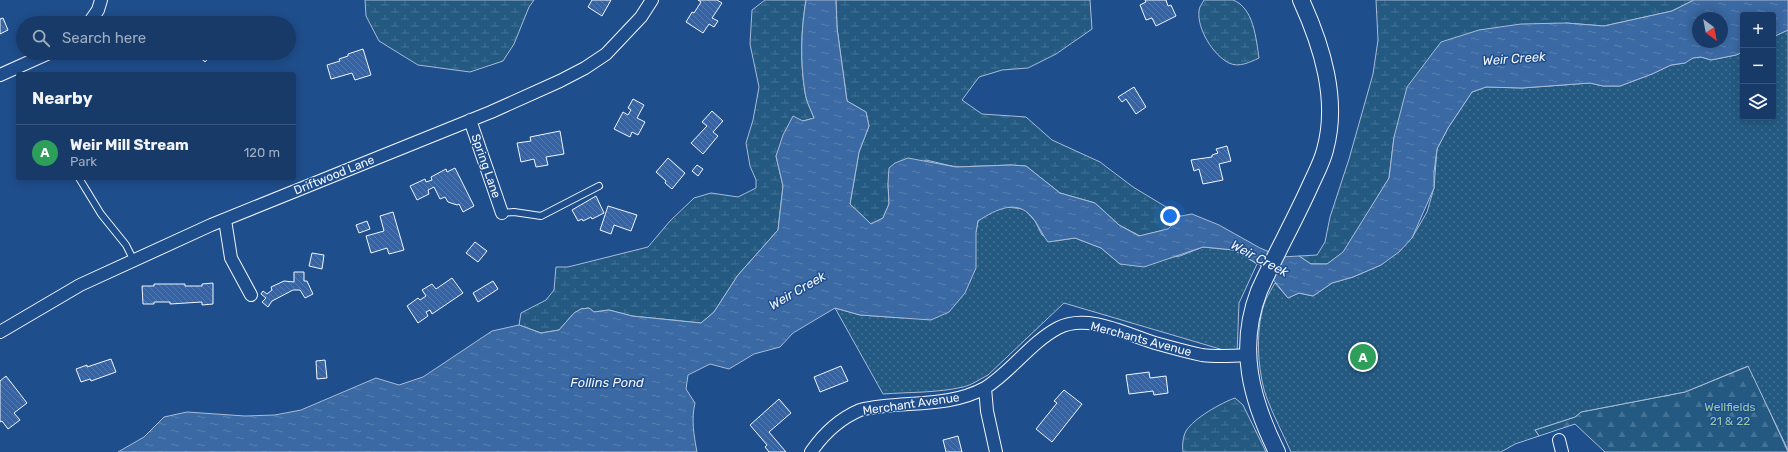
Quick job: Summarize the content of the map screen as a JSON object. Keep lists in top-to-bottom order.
{
  "streets": {
    "street": [
      "Spring Lane",
      "Driftwood Lane",
      "Merchants Avenue",
      "Merchant Avenue"
    ]
  },
  "crossings": [
    ["Spring Lane", "Driftwood Lane"],
    ["Merchants Avenue", "Merchant Avenue"]
  ],
  "water": ["Weir Creek", "Follins Pond"],
  "parks": ["Wellfields 21 & 22"],
  "north": "bottom right",
  "page": {
    "map_buttons": ["+", "−"],
    "search": "Search here",
    "heading": "Nearby",
    "list": [
      {
        "mark": "A",
        "name": "Weir Mill Stream",
        "note": "Park",
        "value": "120 m"
      }
    ],
    "pins": "A"
  }
}
